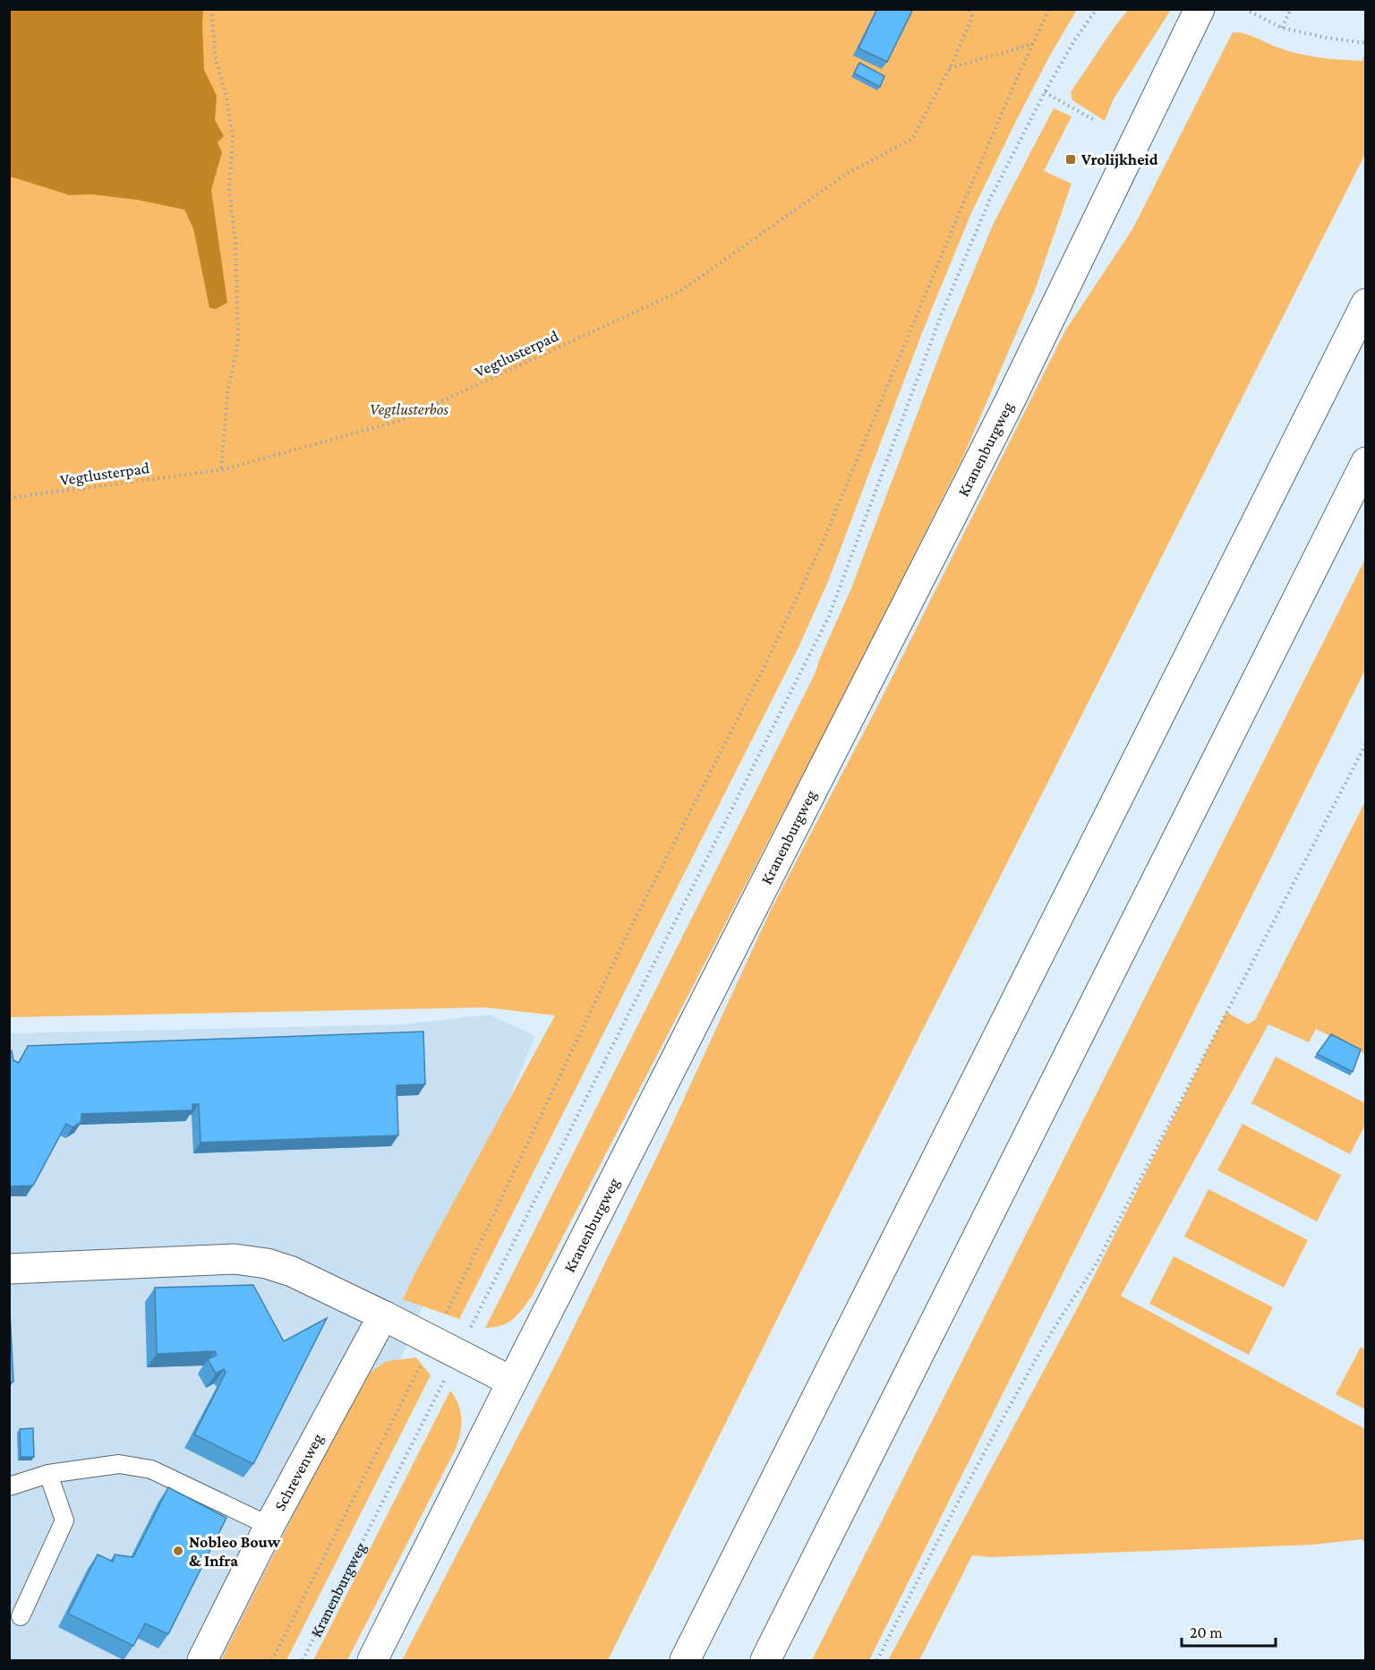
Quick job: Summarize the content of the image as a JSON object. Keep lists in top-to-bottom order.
{
  "streets": {
    "main road": ["Kranenburgweg", "Schrevenweg"],
    "path": ["Vegtlusterpad"]
  },
  "parks": ["Vegtlusterbos"],
  "places": {
    "transit": ["Vrolijkheid"],
    "other": ["Nobleo Bouw & Infra"]
  },
  "scale_bar": "20 m"
}
